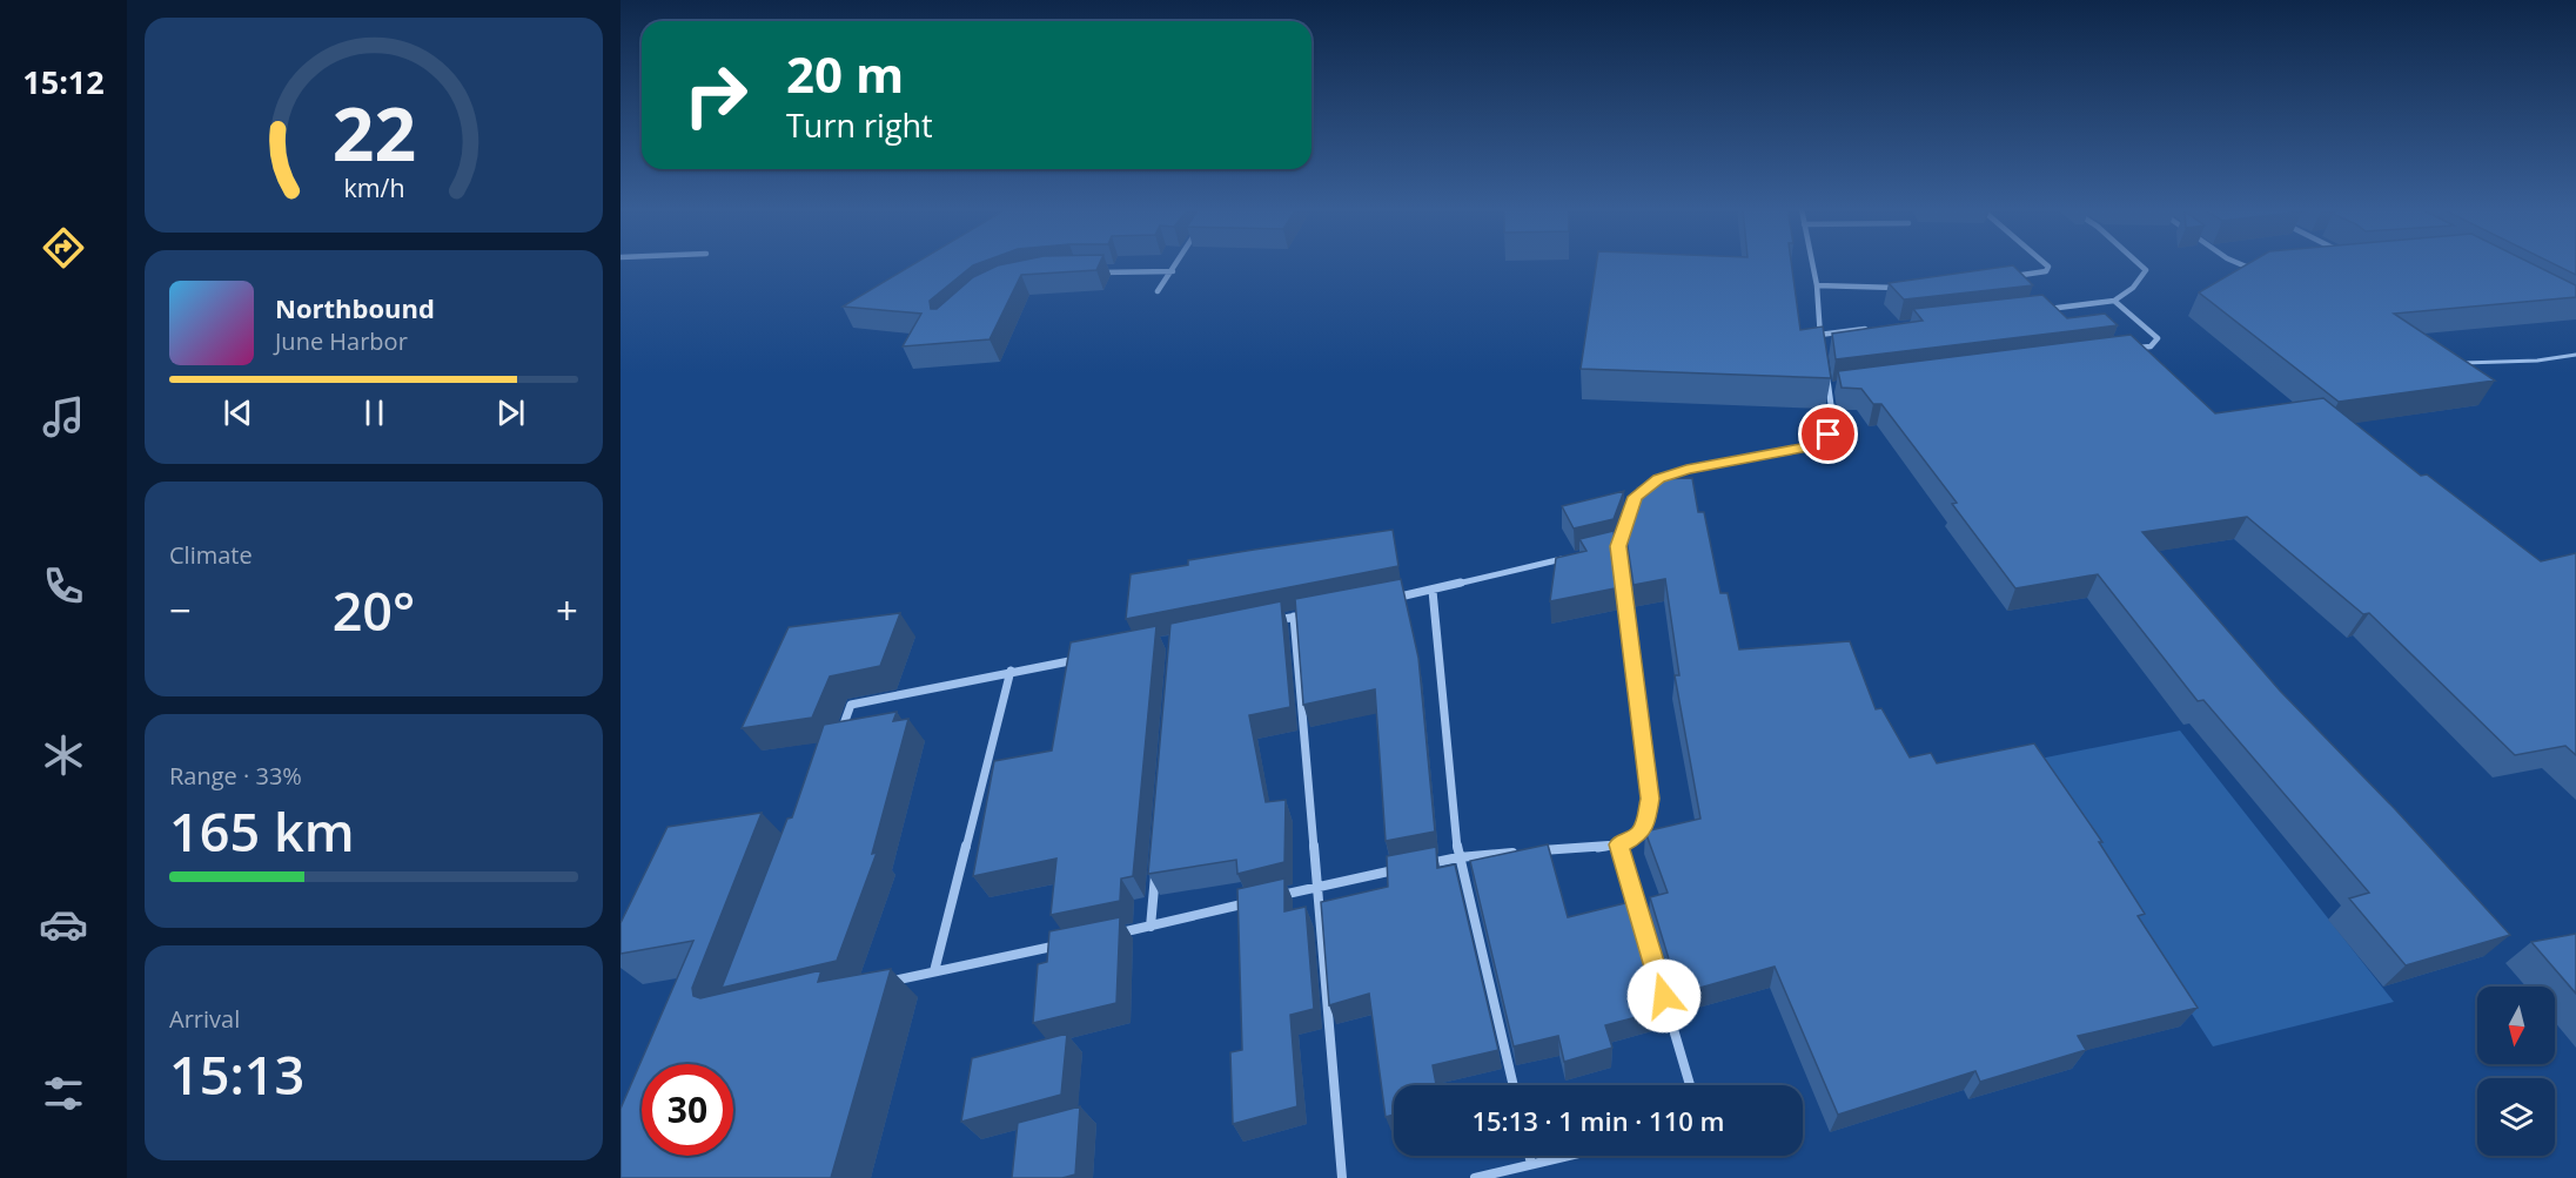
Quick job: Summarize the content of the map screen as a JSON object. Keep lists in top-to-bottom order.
{
  "north": "bottom",
  "page": {
    "tabs": "15:12",
    "turn": ["20 m", "Turn right"],
    "song": ["Northbound", "June Harbor"],
    "tile": [
      "Climate",
      ["Range · 33%", "165 km"],
      ["Arrival", "15:13"]
    ],
    "heat": ["−", "20°", "+"],
    "limit": "30",
    "trip": "15:13 · 1 min · 110 m",
    "gauge": ["22", "km/h"]
  }
}
